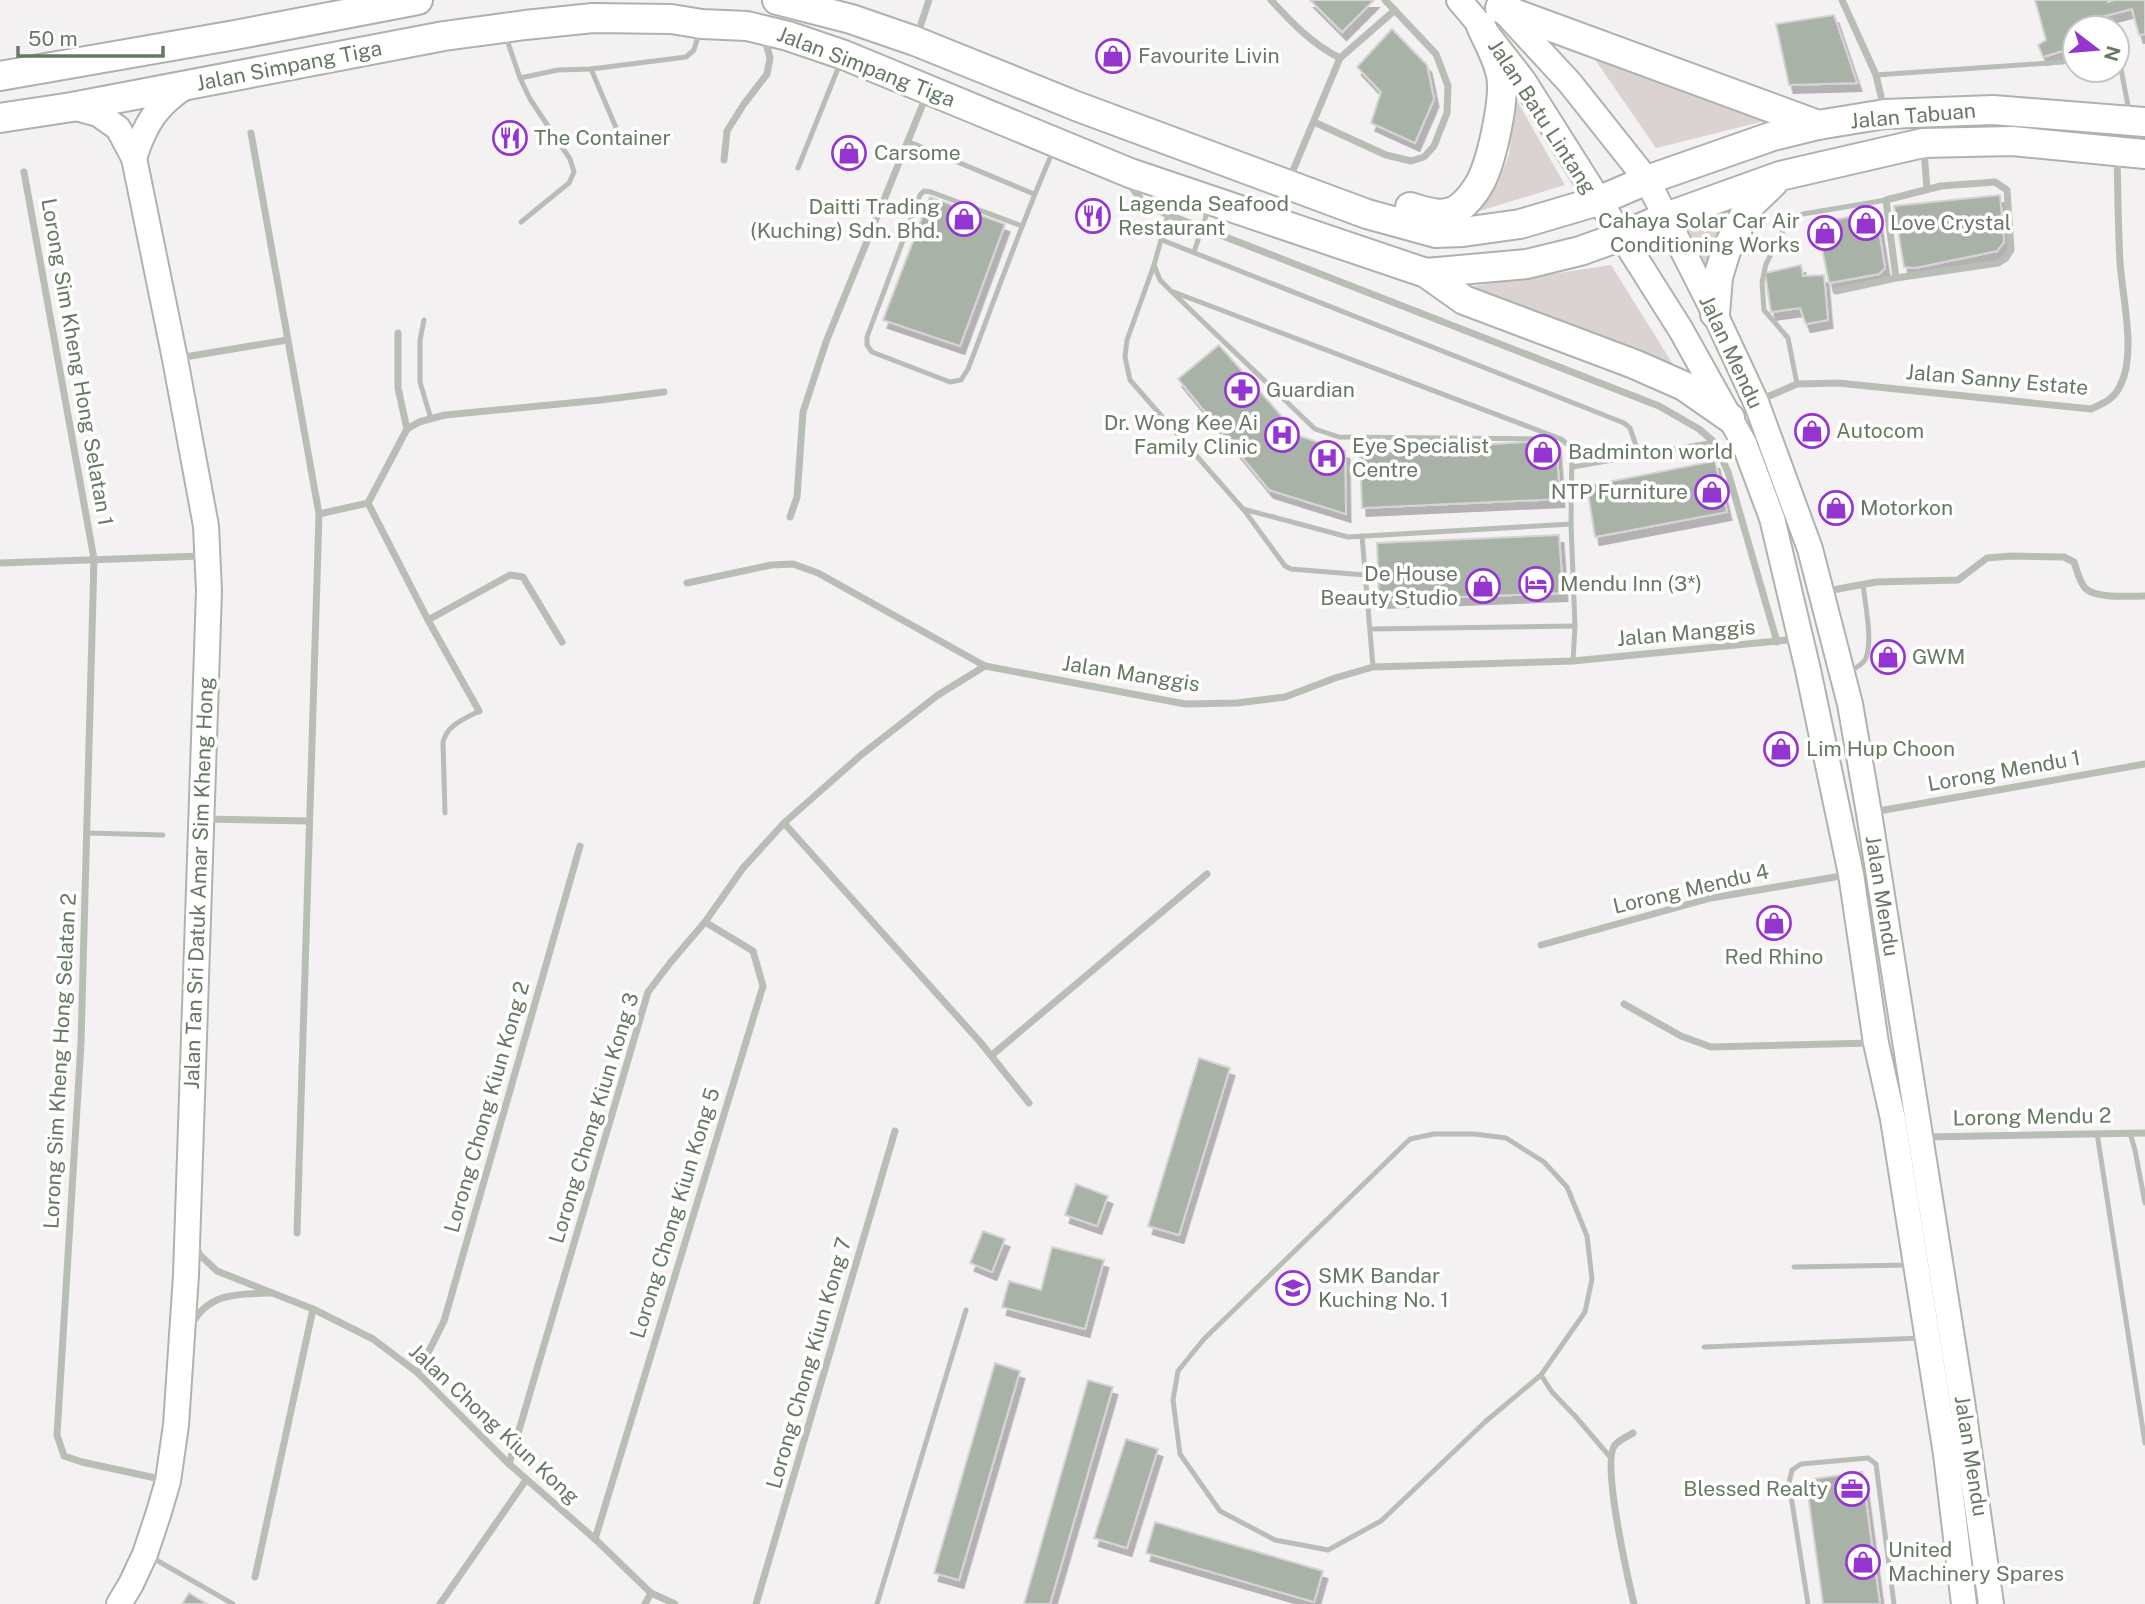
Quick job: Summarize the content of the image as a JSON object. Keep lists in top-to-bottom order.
{
  "streets": {
    "main road": [
      "Jalan Simpang Tiga",
      "Jalan Tabuan",
      "Jalan Batu Lintang",
      "Jalan Mendu",
      "Jalan Tan Sri Datuk Amar Sim Kheng Hong"
    ],
    "street": [
      "Lorong Sim Kheng Hong Selatan 1",
      "Jalan Sanny Estate",
      "Jalan Manggis",
      "Lorong Mendu 1",
      "Lorong Mendu 4",
      "Lorong Sim Kheng Hong Selatan 2",
      "Lorong Chong Kiun Kong 2",
      "Lorong Mendu 2",
      "Lorong Chong Kiun Kong 3",
      "Lorong Chong Kiun Kong 5",
      "Lorong Chong Kiun Kong 7",
      "Jalan Chong Kiun Kong"
    ]
  },
  "crossings": [
    ["Jalan Simpang Tiga", "Jalan Tabuan"],
    ["Jalan Simpang Tiga", "Jalan Batu Lintang"],
    ["Jalan Simpang Tiga", "Jalan Mendu"],
    ["Jalan Simpang Tiga", "Jalan Tan Sri Datuk Amar Sim Kheng Hong"],
    ["Jalan Tabuan", "Jalan Batu Lintang"],
    ["Jalan Tabuan", "Jalan Mendu"],
    ["Jalan Tabuan", "Jalan Sanny Estate"],
    ["Jalan Batu Lintang", "Jalan Mendu"],
    ["Jalan Mendu", "Jalan Sanny Estate"],
    ["Jalan Mendu", "Jalan Manggis"],
    ["Jalan Mendu", "Lorong Mendu 1"],
    ["Jalan Mendu", "Lorong Mendu 4"],
    ["Jalan Mendu", "Lorong Mendu 2"],
    ["Lorong Sim Kheng Hong Selatan 1", "Lorong Sim Kheng Hong Selatan 2"],
    ["Jalan Manggis", "Lorong Chong Kiun Kong 3"],
    ["Jalan Tan Sri Datuk Amar Sim Kheng Hong", "Lorong Sim Kheng Hong Selatan 2"],
    ["Jalan Tan Sri Datuk Amar Sim Kheng Hong", "Jalan Chong Kiun Kong"],
    ["Lorong Chong Kiun Kong 2", "Jalan Chong Kiun Kong"],
    ["Lorong Chong Kiun Kong 3", "Lorong Chong Kiun Kong 5"],
    ["Lorong Chong Kiun Kong 3", "Jalan Chong Kiun Kong"],
    ["Lorong Chong Kiun Kong 5", "Jalan Chong Kiun Kong"]
  ],
  "places": {
    "shop": [
      "Favourite Livin",
      "Carsome",
      "Daitti Trading (Kuching) Sdn. Bhd.",
      "Love Crystal",
      "Cahaya Solar Car Air Conditioning Works",
      "Autocom",
      "Badminton world",
      "NTP Furniture",
      "Motorkon",
      "De House Beauty Studio",
      "GWM",
      "Lim Hup Choon",
      "Red Rhino",
      "United Machinery Spares"
    ],
    "restaurant": ["The Container", "Lagenda Seafood Restaurant"],
    "pharmacy": ["Guardian"],
    "hospital": ["Dr. Wong Kee Ai Family Clinic", "Eye Specialist Centre"],
    "hotel": ["Mendu Inn (3*)"],
    "school or university": ["SMK Bandar Kuching No. 1"],
    "office": ["Blessed Realty"]
  },
  "scale_bar": "50 m",
  "north": "right"
}
